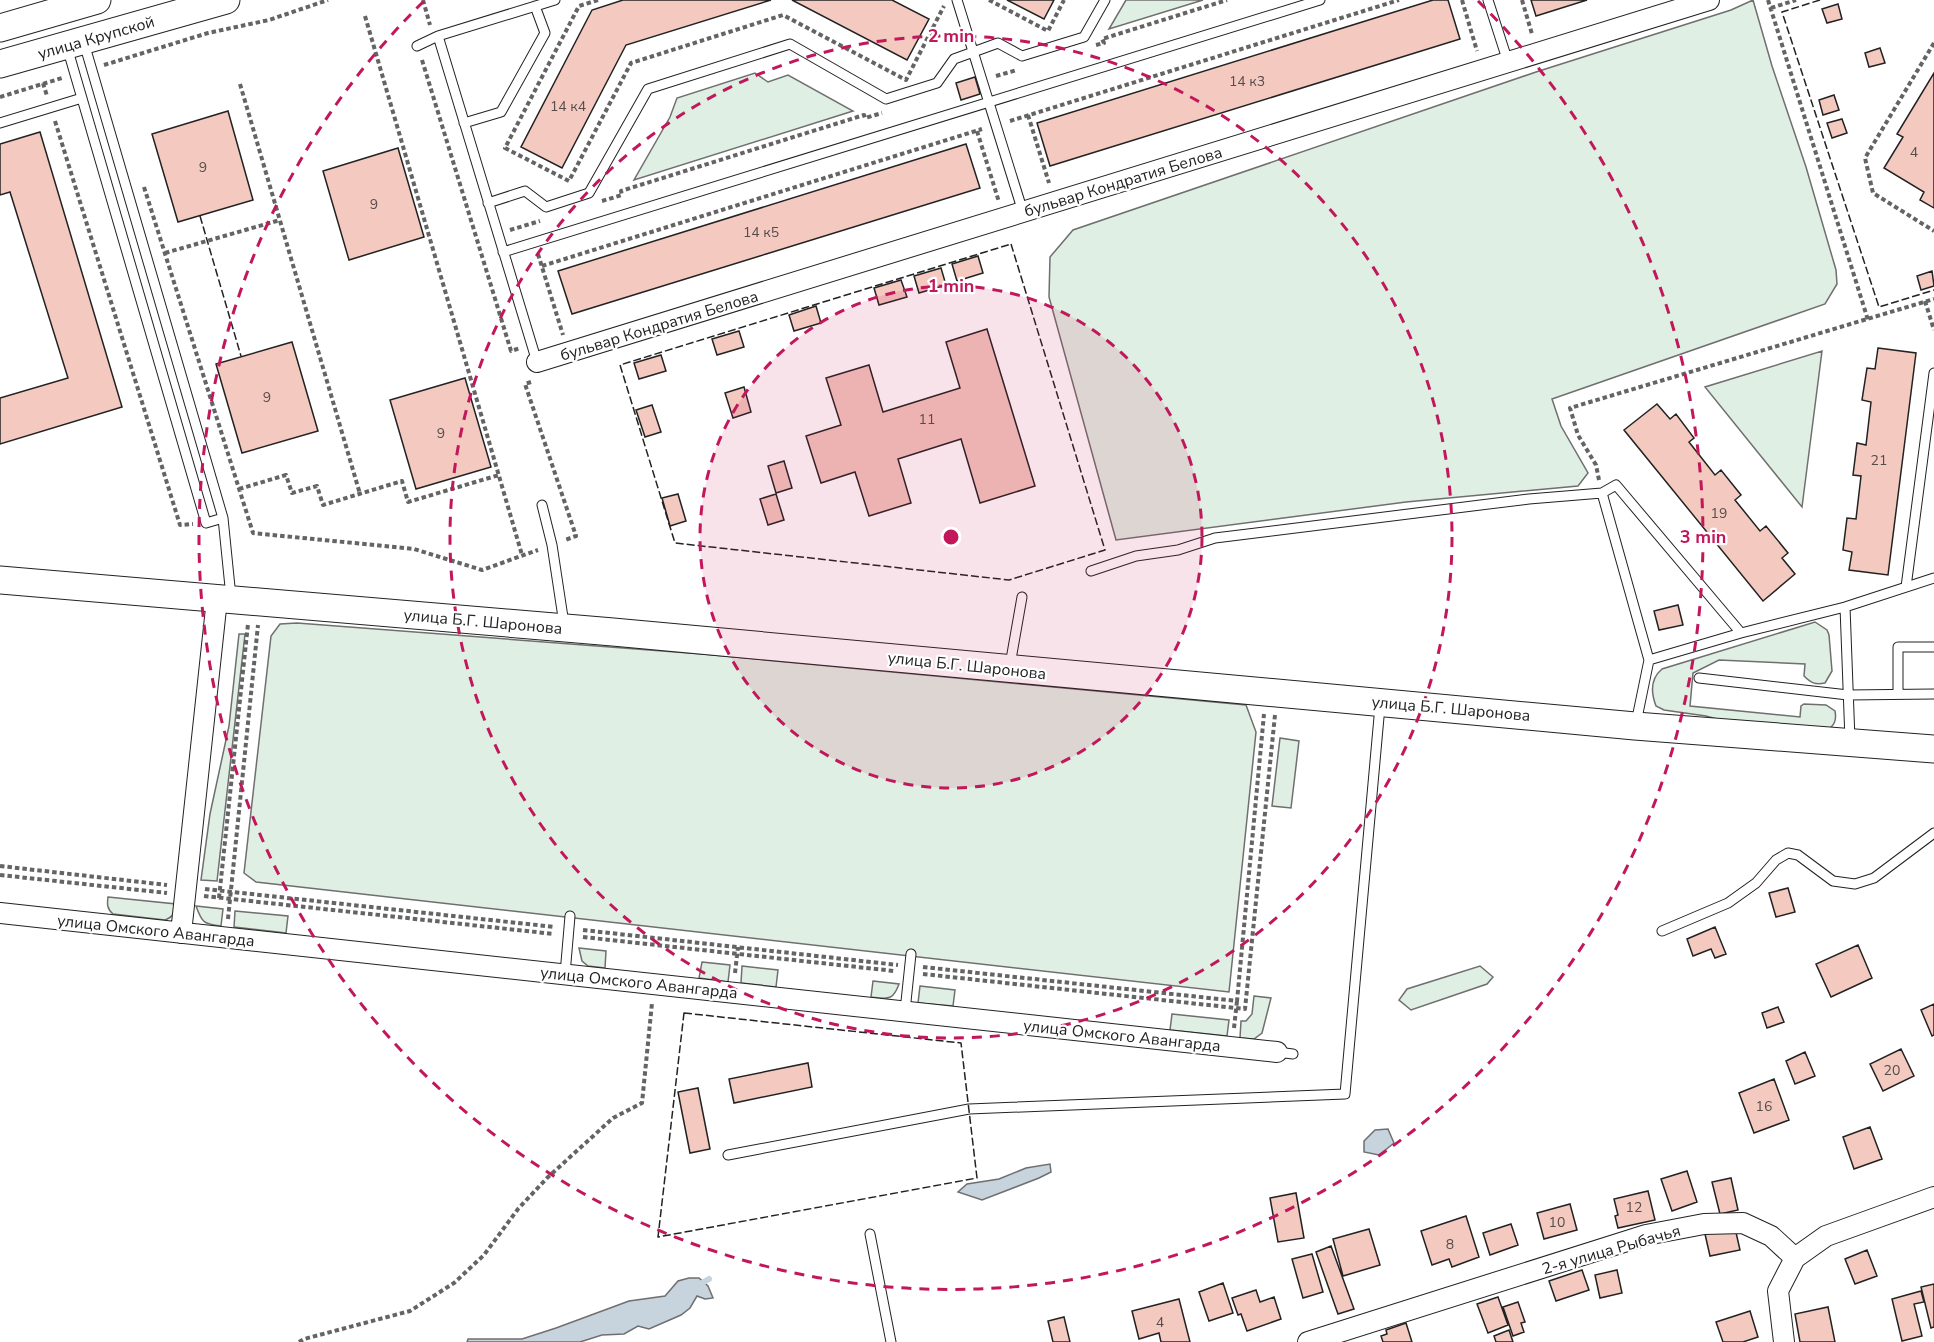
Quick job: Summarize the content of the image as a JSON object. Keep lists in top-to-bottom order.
{
  "streets": {
    "main road": ["улица Крупской", "улица Б.Г. Шаронова"],
    "street": ["бульвар Кондратия Белова", "улица Омского Авангарда", "2-я улица Рыбачья"]
  },
  "house_numbers": [
    "14 к3",
    "14 к4",
    "4",
    "9",
    "9",
    "14 к5",
    "9",
    "11",
    "9",
    "21",
    "19",
    "20",
    "16",
    "12",
    "10",
    "8",
    "4"
  ],
  "rings": ["2 min", "1 min", "3 min"]
}
